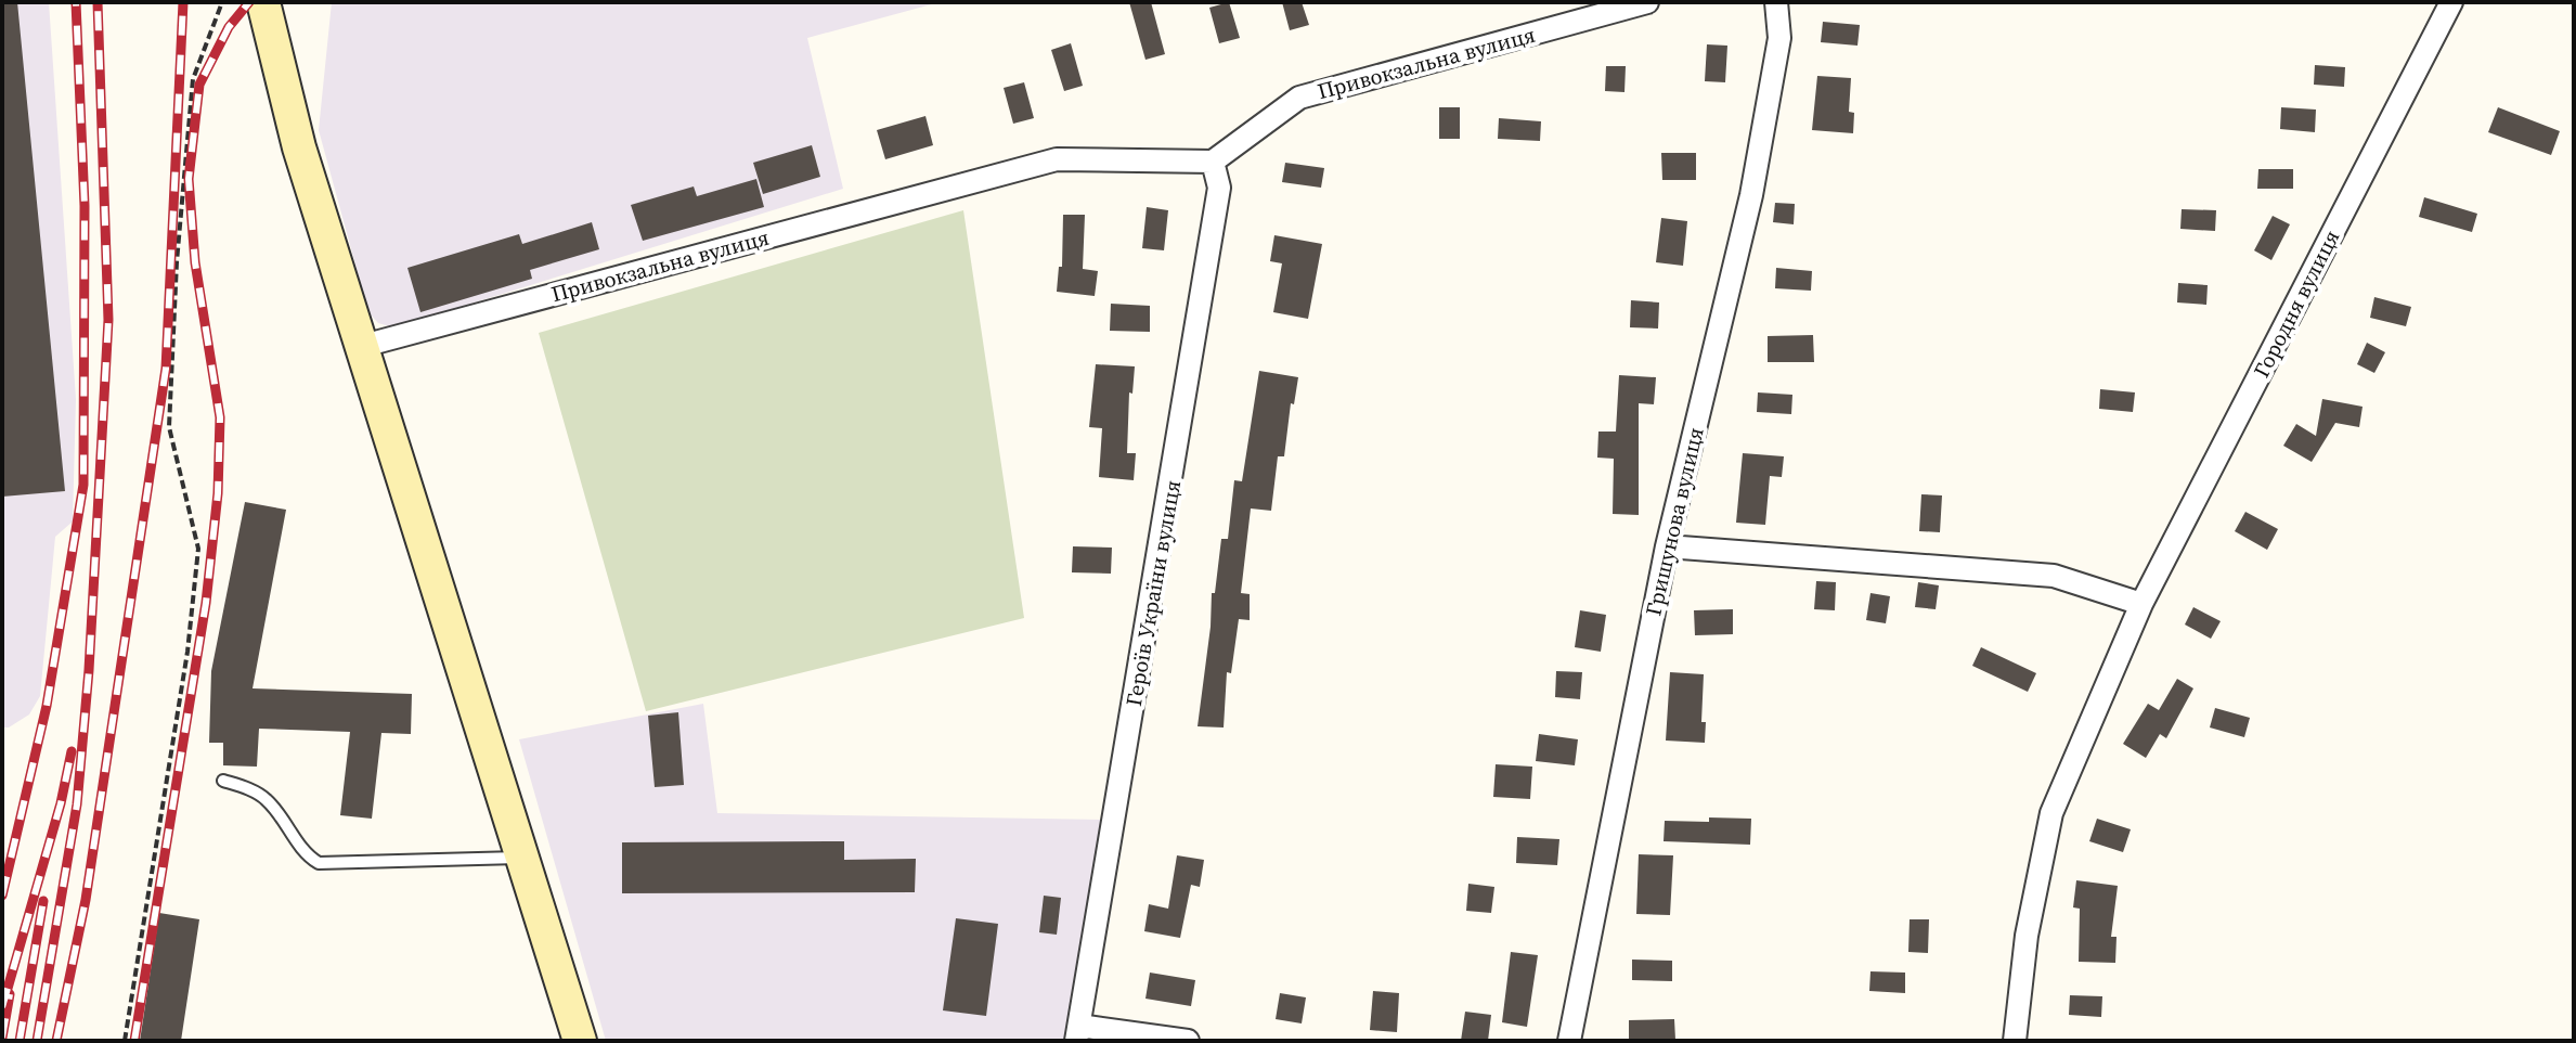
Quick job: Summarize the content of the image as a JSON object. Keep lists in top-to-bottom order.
{
  "streets": {
    "street": [
      "Привокзальна вулиця",
      "Городня вулиця",
      "Гришунова вулиця",
      "Героїв України вулиця"
    ]
  },
  "crossings": [
    ["Привокзальна вулиця", "Героїв України вулиця"]
  ]
}
